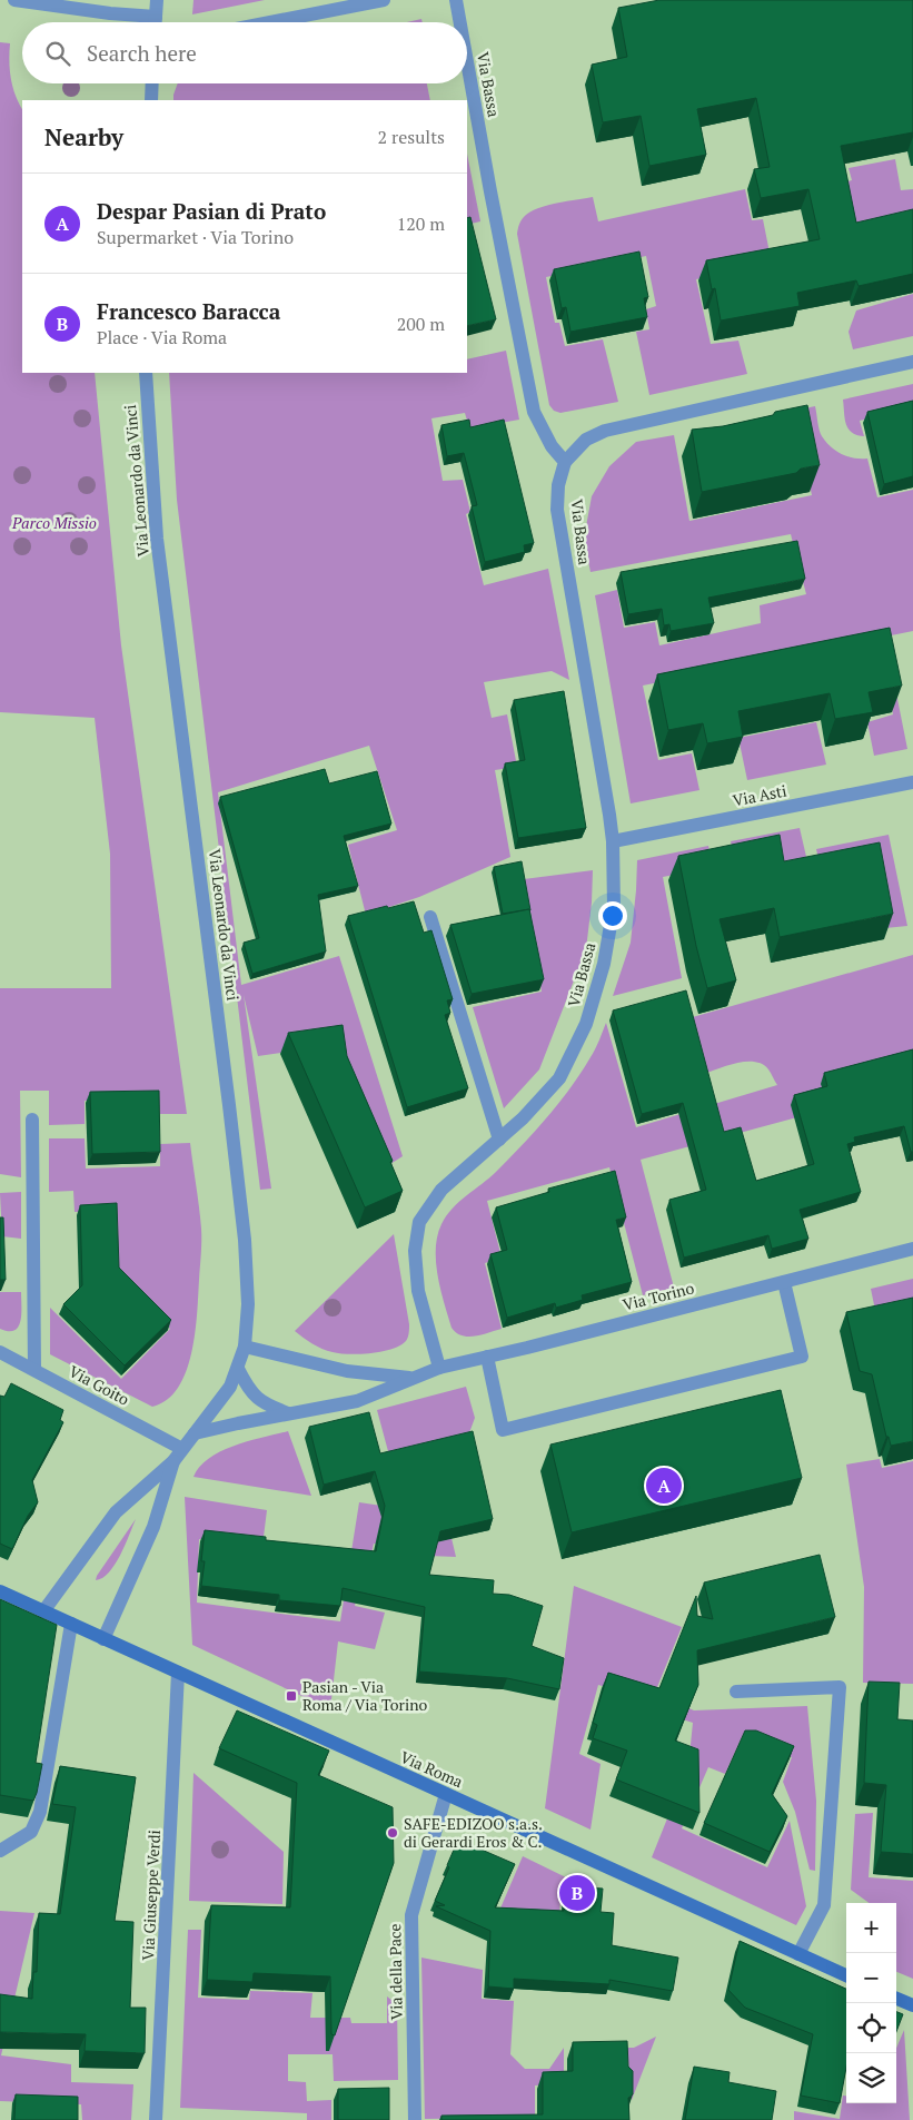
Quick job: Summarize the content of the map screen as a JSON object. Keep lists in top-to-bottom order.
{
  "streets": {
    "main road": ["Via Roma"],
    "street": [
      "Via Bassa",
      "Via Leonardo da Vinci",
      "Via Asti",
      "Via Torino",
      "Via Goito",
      "Via Giuseppe Verdi",
      "Via della Pace"
    ]
  },
  "crossings": [
    ["Via Bassa", "Via Asti"],
    ["Via Bassa", "Via Torino"],
    ["Via Leonardo da Vinci", "Via Torino"],
    ["Via Leonardo da Vinci", "Via Goito"],
    ["Via Leonardo da Vinci", "Via Roma"],
    ["Via Roma", "Via Giuseppe Verdi"],
    ["Via Roma", "Via della Pace"]
  ],
  "parks": ["Parco Missio"],
  "places": {
    "transit": ["Pasian - Via Roma / Via Torino"],
    "other": ["SAFE-EDIZOO s.a.s. di Gerardi Eros & C."]
  },
  "page": {
    "search": "Search here",
    "heading": ["Nearby", "2 results"],
    "list": [
      {
        "mark": "A",
        "name": "Despar Pasian di Prato",
        "note": "Supermarket · Via Torino",
        "value": "120 m"
      },
      {
        "mark": "B",
        "name": "Francesco Baracca",
        "note": "Place · Via Roma",
        "value": "200 m"
      }
    ],
    "pins": ["A", "B"],
    "map_buttons": ["+", "−"]
  }
}
